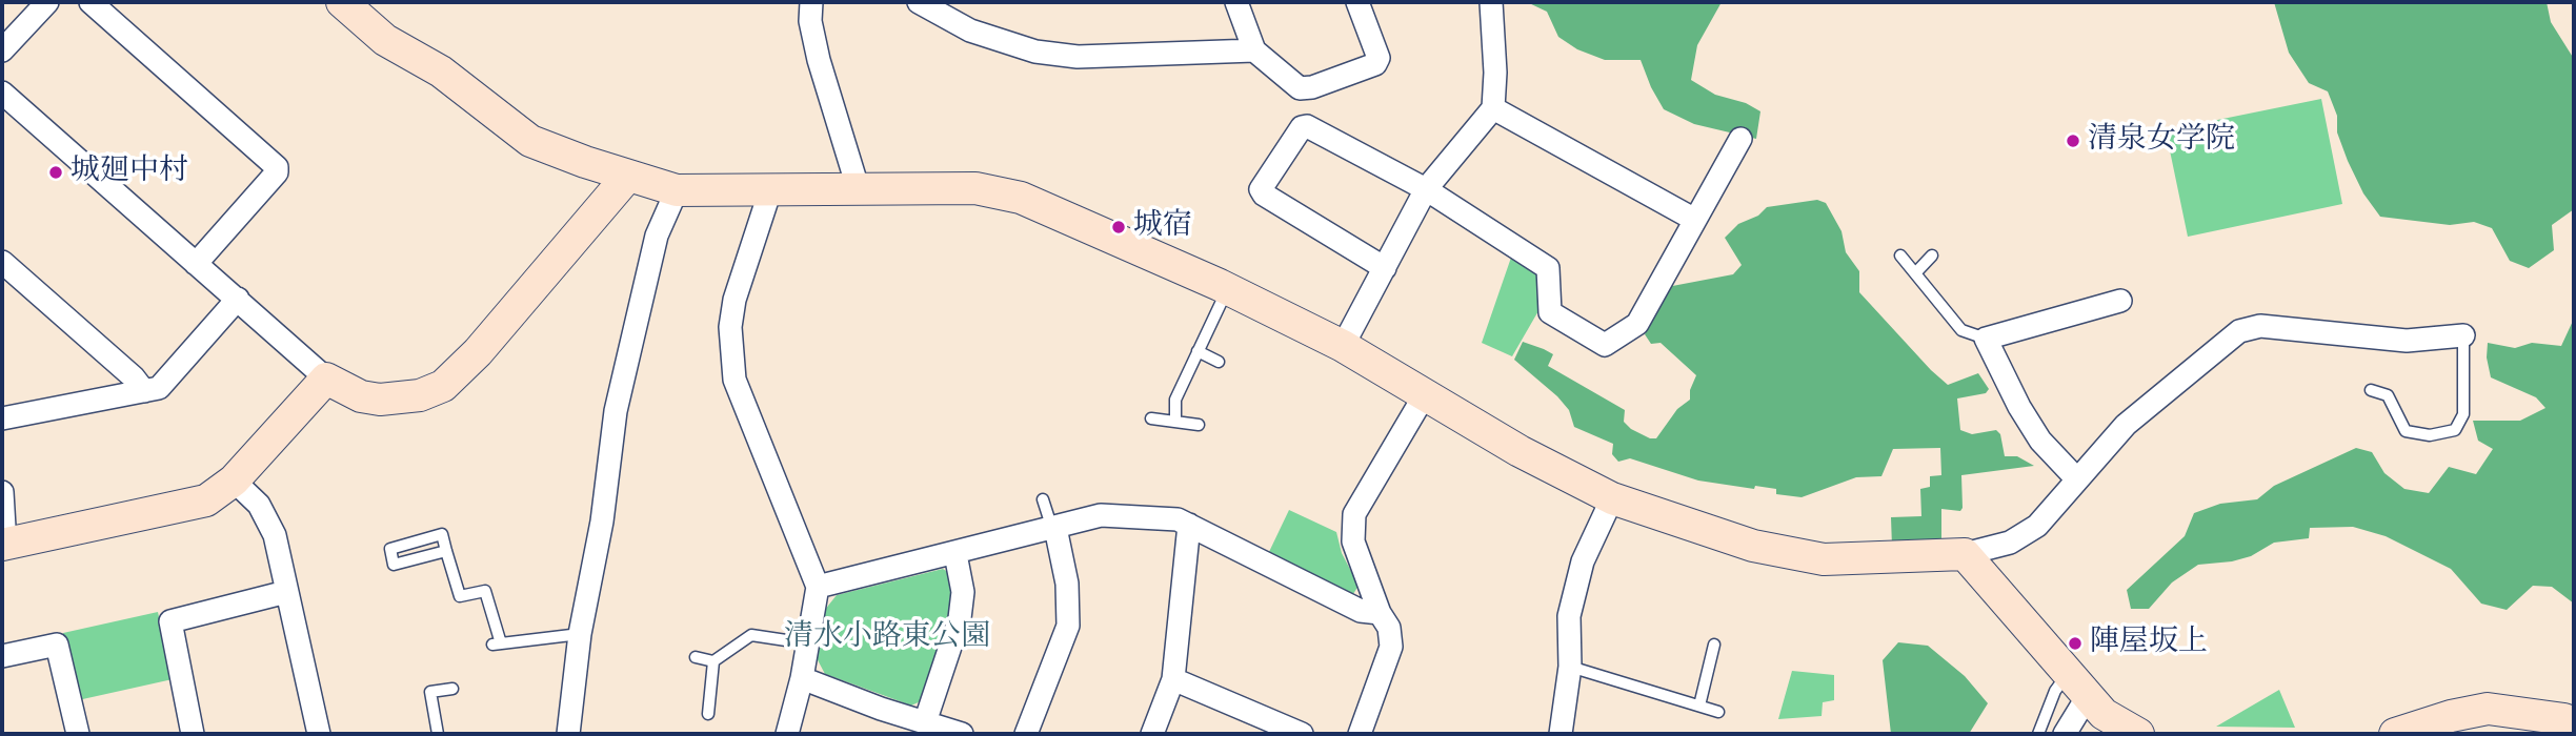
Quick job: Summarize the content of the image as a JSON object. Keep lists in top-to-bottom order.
{
  "parks": ["清水小路東公園"],
  "places": [
    "清泉女学院",
    "城廻中村",
    "城宿",
    "陣屋坂上"
  ]
}
